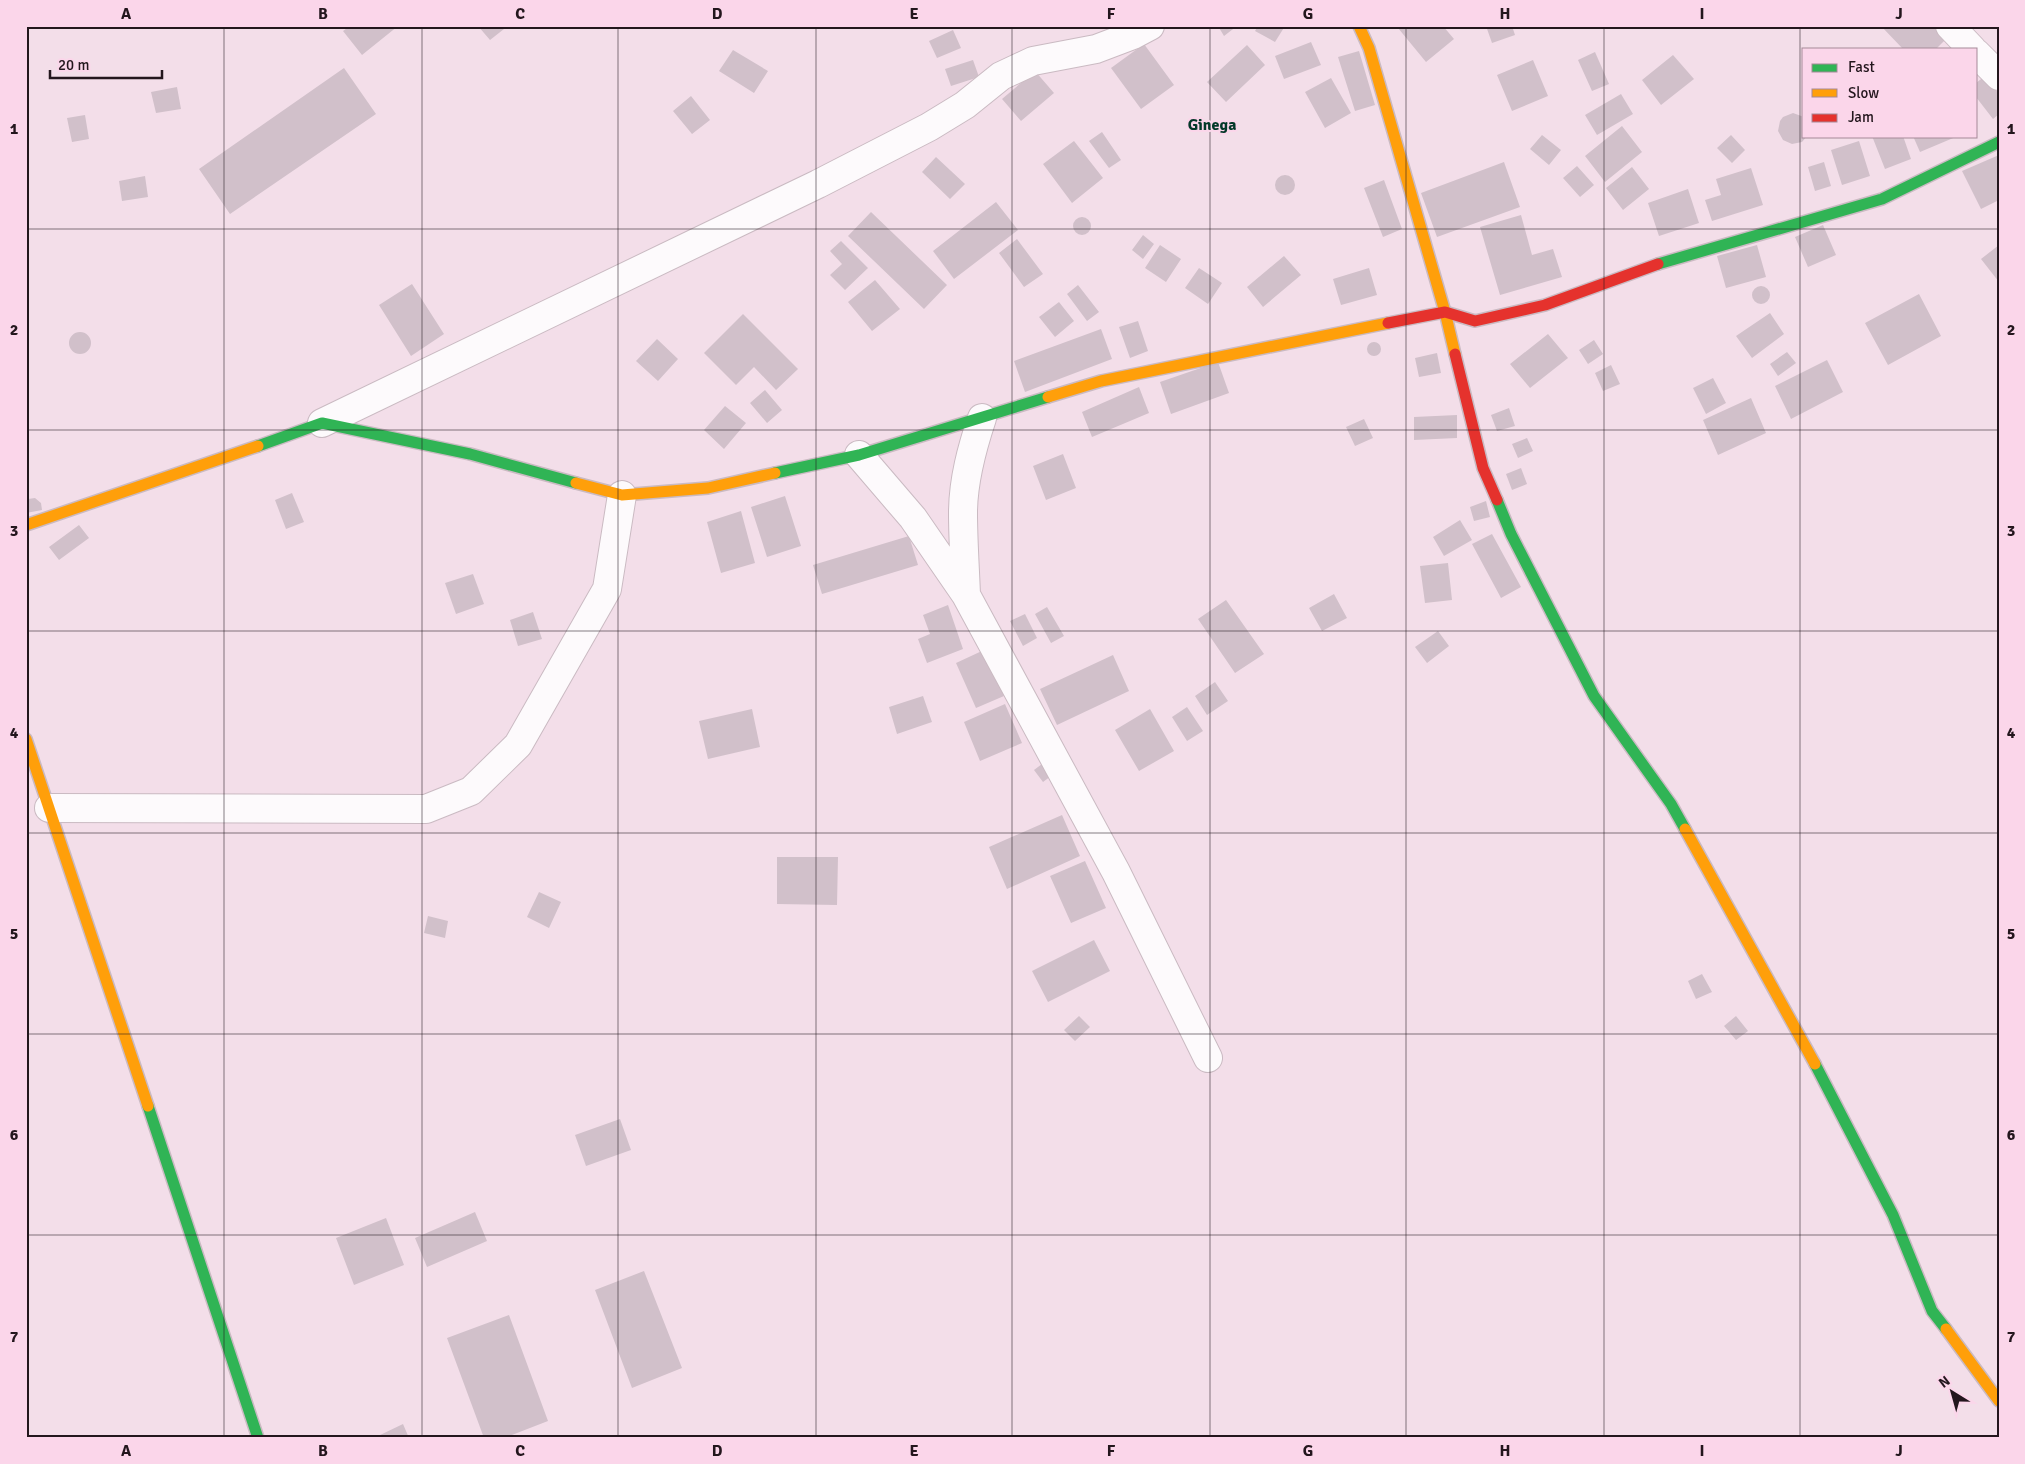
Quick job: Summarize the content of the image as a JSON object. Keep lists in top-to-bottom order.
{
  "districts": ["Ginega"],
  "legend": ["Fast", "Slow", "Jam"],
  "scale_bar": "20 m",
  "north": "top left",
  "grid": {
    "columns": [
      "A",
      "B",
      "C",
      "D",
      "E",
      "F",
      "G",
      "H",
      "I",
      "J"
    ],
    "rows": [
      "1",
      "2",
      "3",
      "4",
      "5",
      "6",
      "7"
    ]
  }
}
